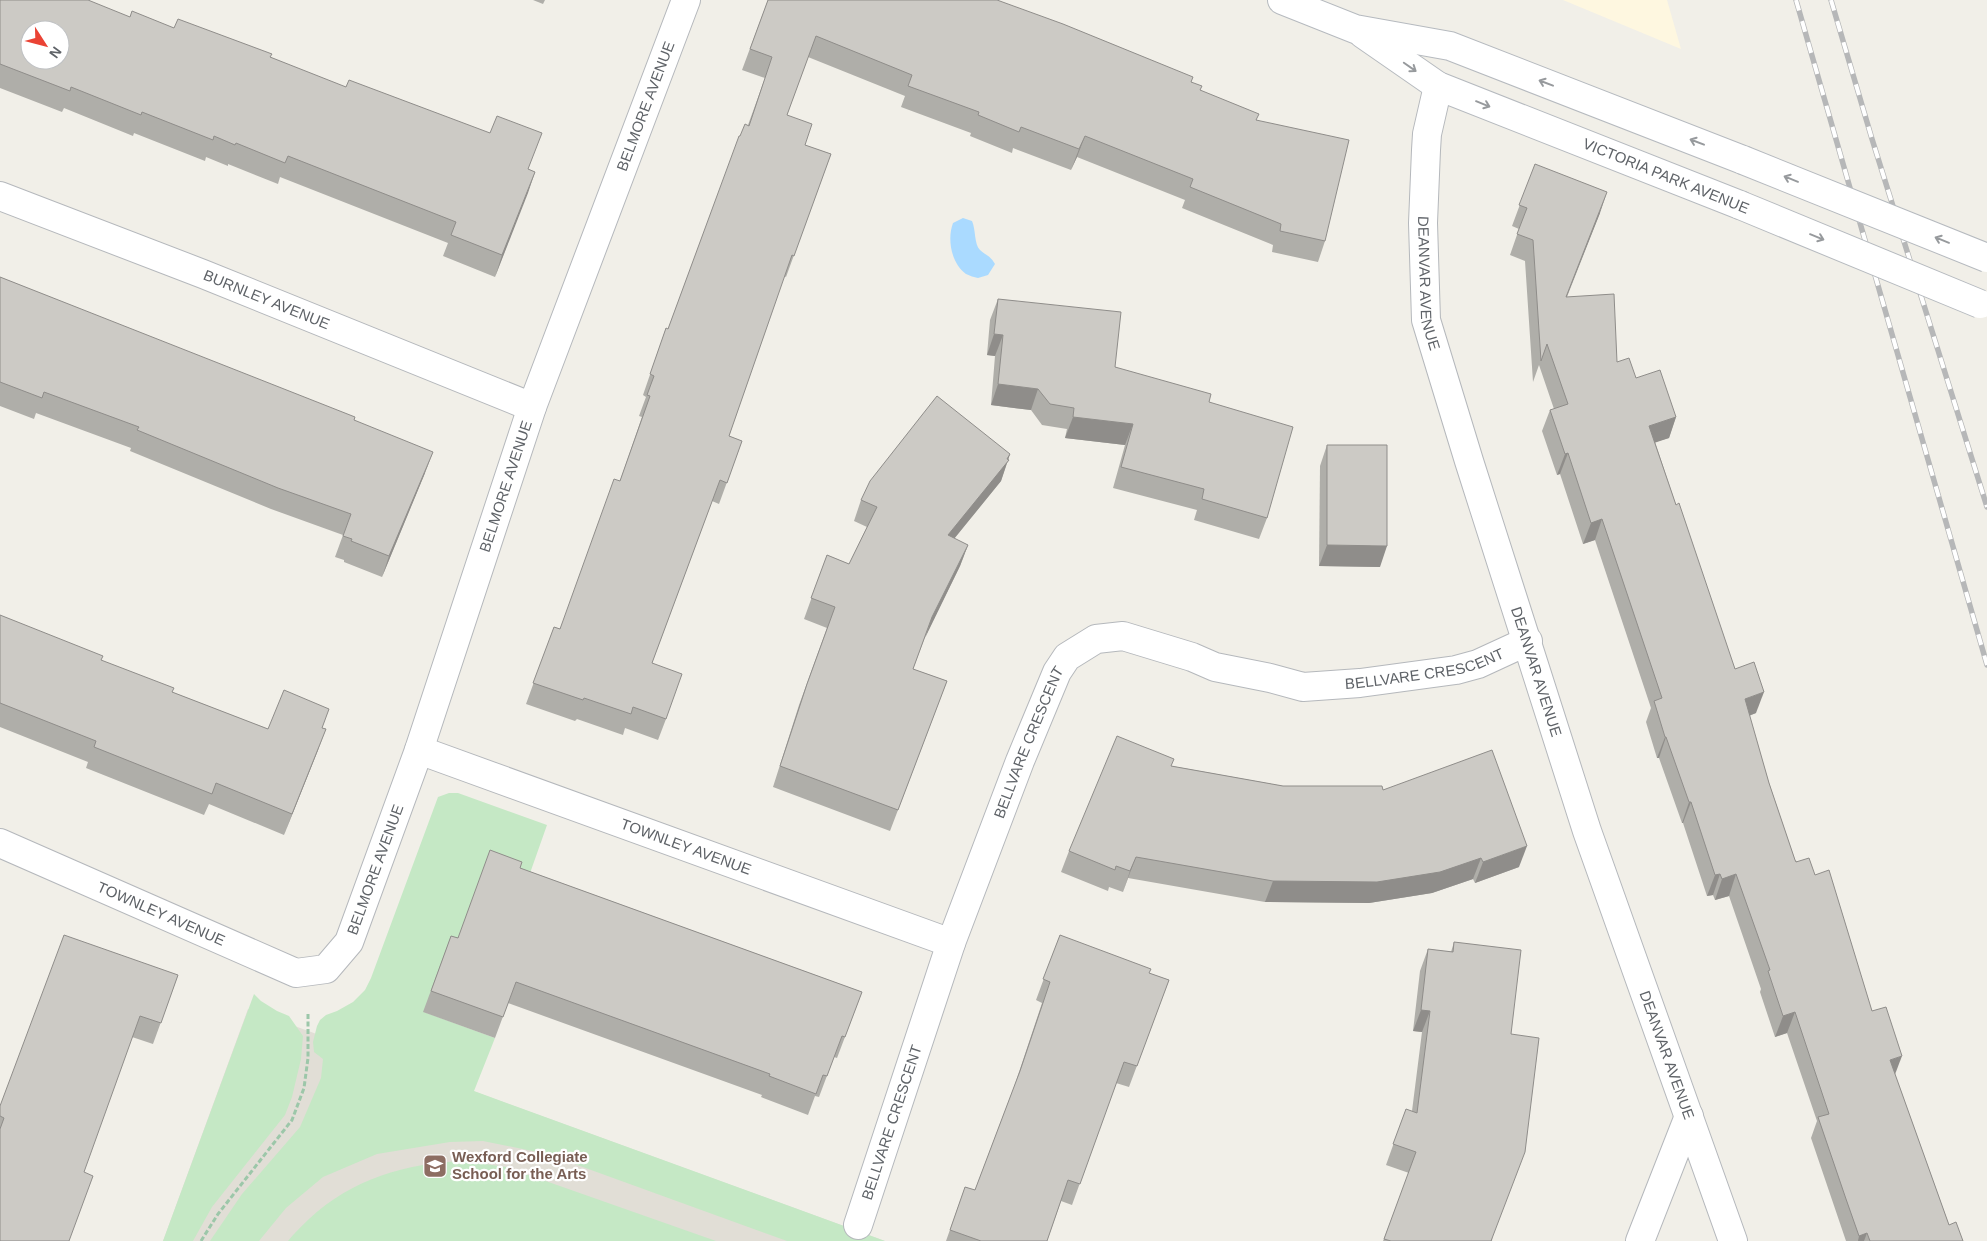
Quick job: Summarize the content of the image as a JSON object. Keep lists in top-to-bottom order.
{
  "streets": {
    "street": [
      "BELMORE AVENUE",
      "VICTORIA PARK AVENUE",
      "DEANVAR AVENUE",
      "BURNLEY AVENUE",
      "BELLVARE CRESCENT",
      "TOWNLEY AVENUE"
    ]
  },
  "crossings": [
    ["BELMORE AVENUE", "BURNLEY AVENUE"],
    ["BELMORE AVENUE", "TOWNLEY AVENUE"],
    ["VICTORIA PARK AVENUE", "DEANVAR AVENUE"],
    ["DEANVAR AVENUE", "BELLVARE CRESCENT"],
    ["BELLVARE CRESCENT", "TOWNLEY AVENUE"]
  ],
  "places": {
    "school or university": ["Wexford Collegiate School for the Arts"]
  },
  "north": "bottom right"
}
